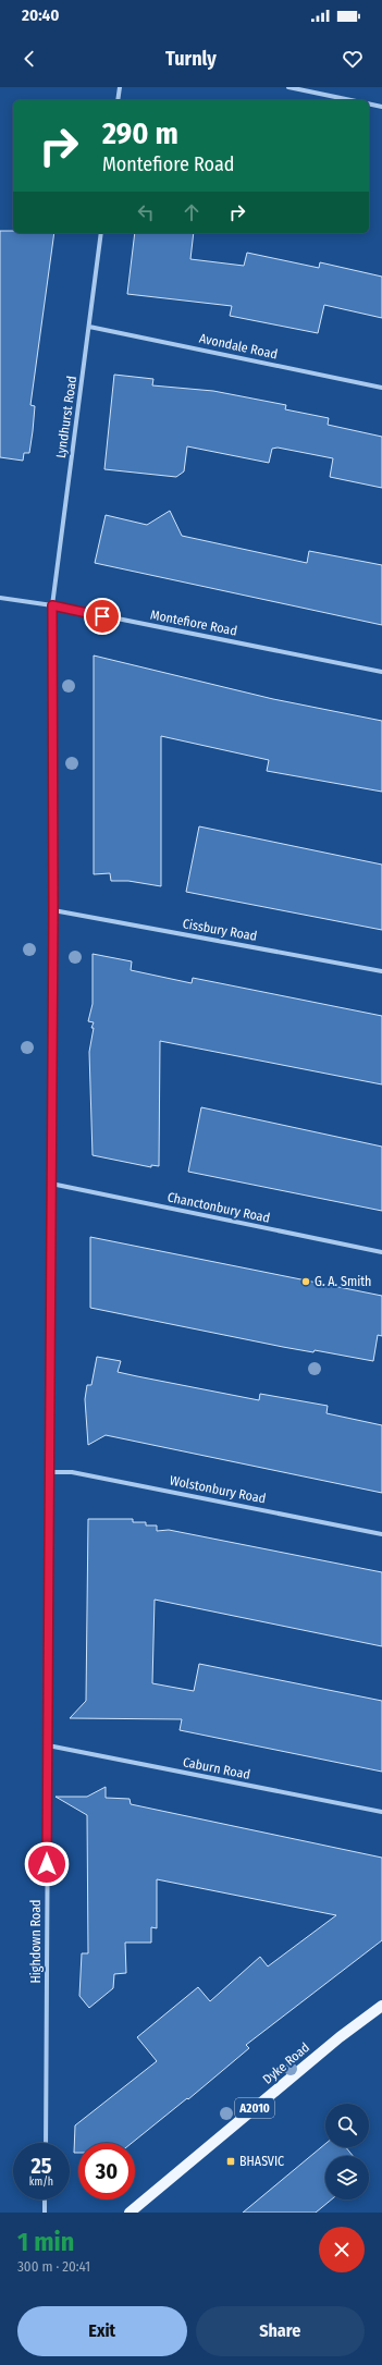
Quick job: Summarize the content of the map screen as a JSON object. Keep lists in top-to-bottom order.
{
  "streets": {
    "main road": ["Dyke Road", "A2010"],
    "street": [
      "Avondale Road",
      "Lyndhurst Road",
      "Montefiore Road",
      "Cissbury Road",
      "Chanctonbury Road",
      "Wolstonbury Road",
      "Caburn Road",
      "Highdown Road"
    ]
  },
  "crossings": [
    ["Avondale Road", "Lyndhurst Road"],
    ["Lyndhurst Road", "Montefiore Road"],
    ["Lyndhurst Road", "Highdown Road"],
    ["Montefiore Road", "Highdown Road"],
    ["Cissbury Road", "Highdown Road"],
    ["Chanctonbury Road", "Highdown Road"],
    ["Wolstonbury Road", "Highdown Road"],
    ["Caburn Road", "Highdown Road"]
  ],
  "places": {
    "other": ["G. A. Smith"],
    "transit": ["BHASVIC"]
  },
  "page": {
    "status": "20:40",
    "header": "Turnly",
    "turn": ["290 m", "Montefiore Road"],
    "speed": "25 km/h",
    "limit": "30",
    "heading": ["1 min", "300 m · 20:41"],
    "buttons": ["Exit", "Share"]
  }
}
